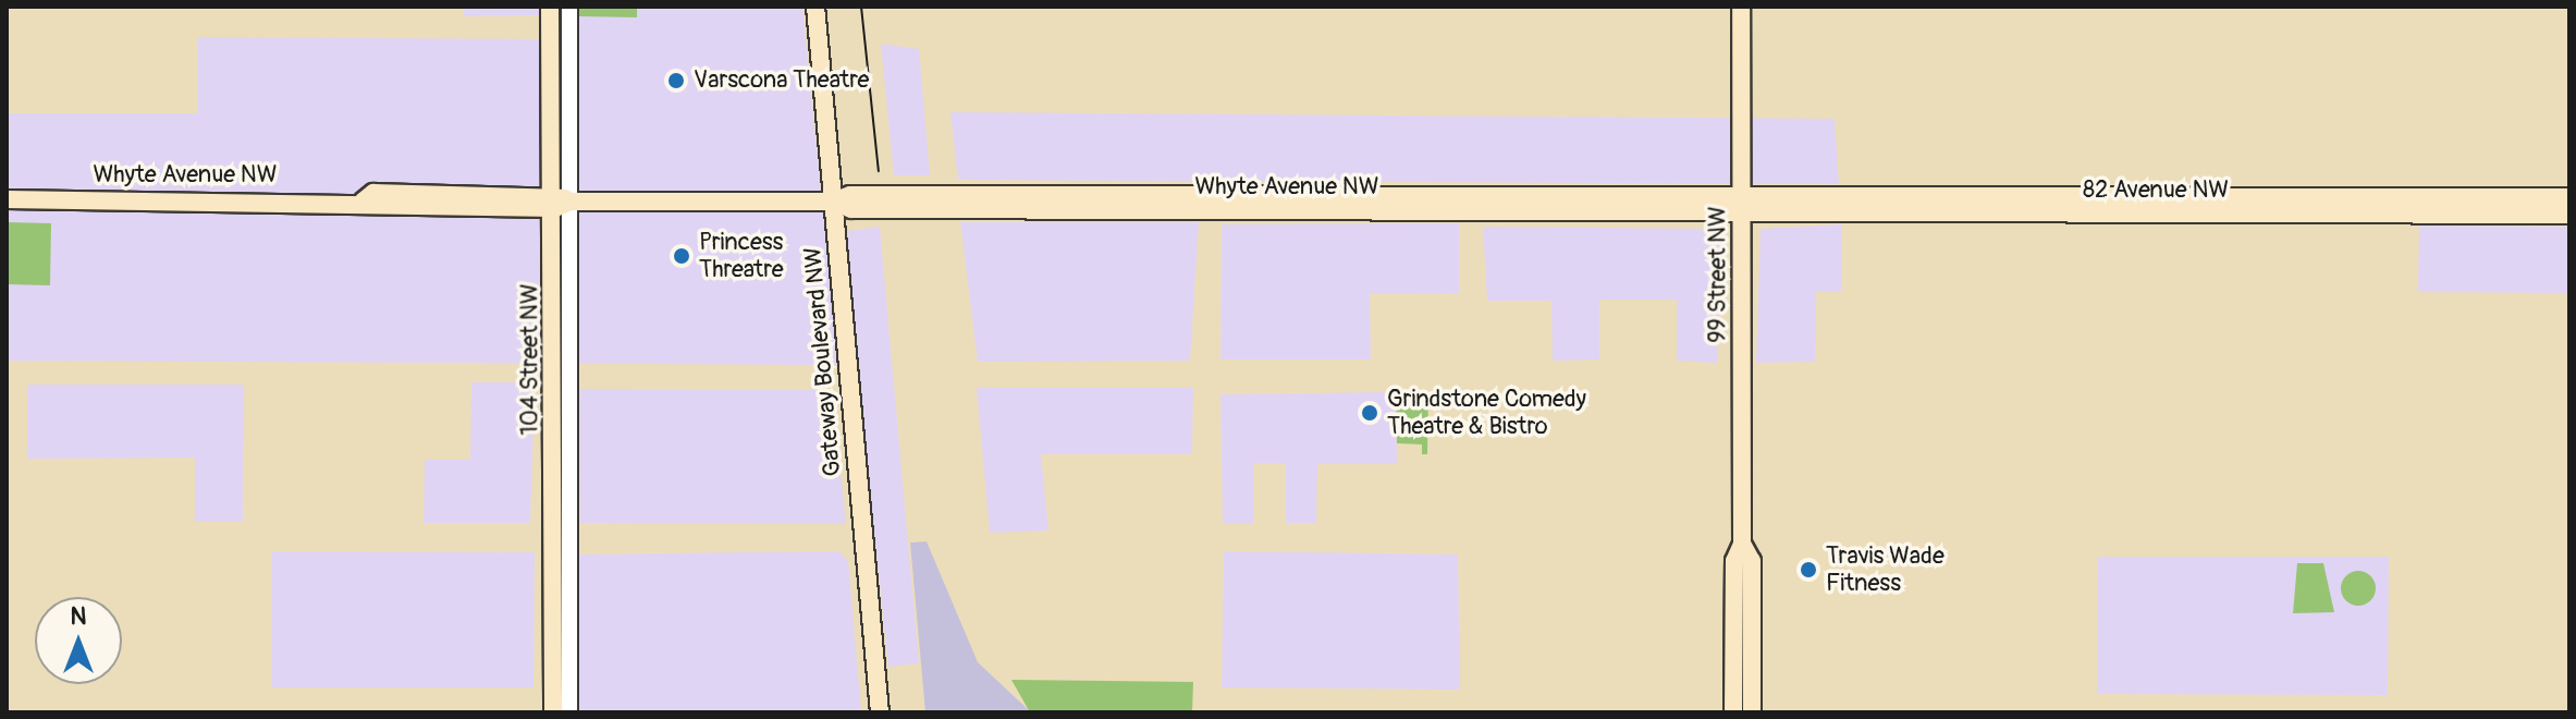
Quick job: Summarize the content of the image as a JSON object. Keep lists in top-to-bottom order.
{
  "streets": {
    "main road": [
      "Whyte Avenue NW",
      "82 Avenue NW",
      "99 Street NW",
      "104 Street NW",
      "Gateway Boulevard NW"
    ]
  },
  "crossings": [
    ["Whyte Avenue NW", "82 Avenue NW"],
    ["Whyte Avenue NW", "99 Street NW"],
    ["Whyte Avenue NW", "104 Street NW"],
    ["Whyte Avenue NW", "Gateway Boulevard NW"],
    ["82 Avenue NW", "99 Street NW"]
  ],
  "places": [
    "Varscona Theatre",
    "Princess Threatre",
    "Grindstone Comedy Theatre & Bistro",
    "Travis Wade Fitness"
  ],
  "north": "top"
}
